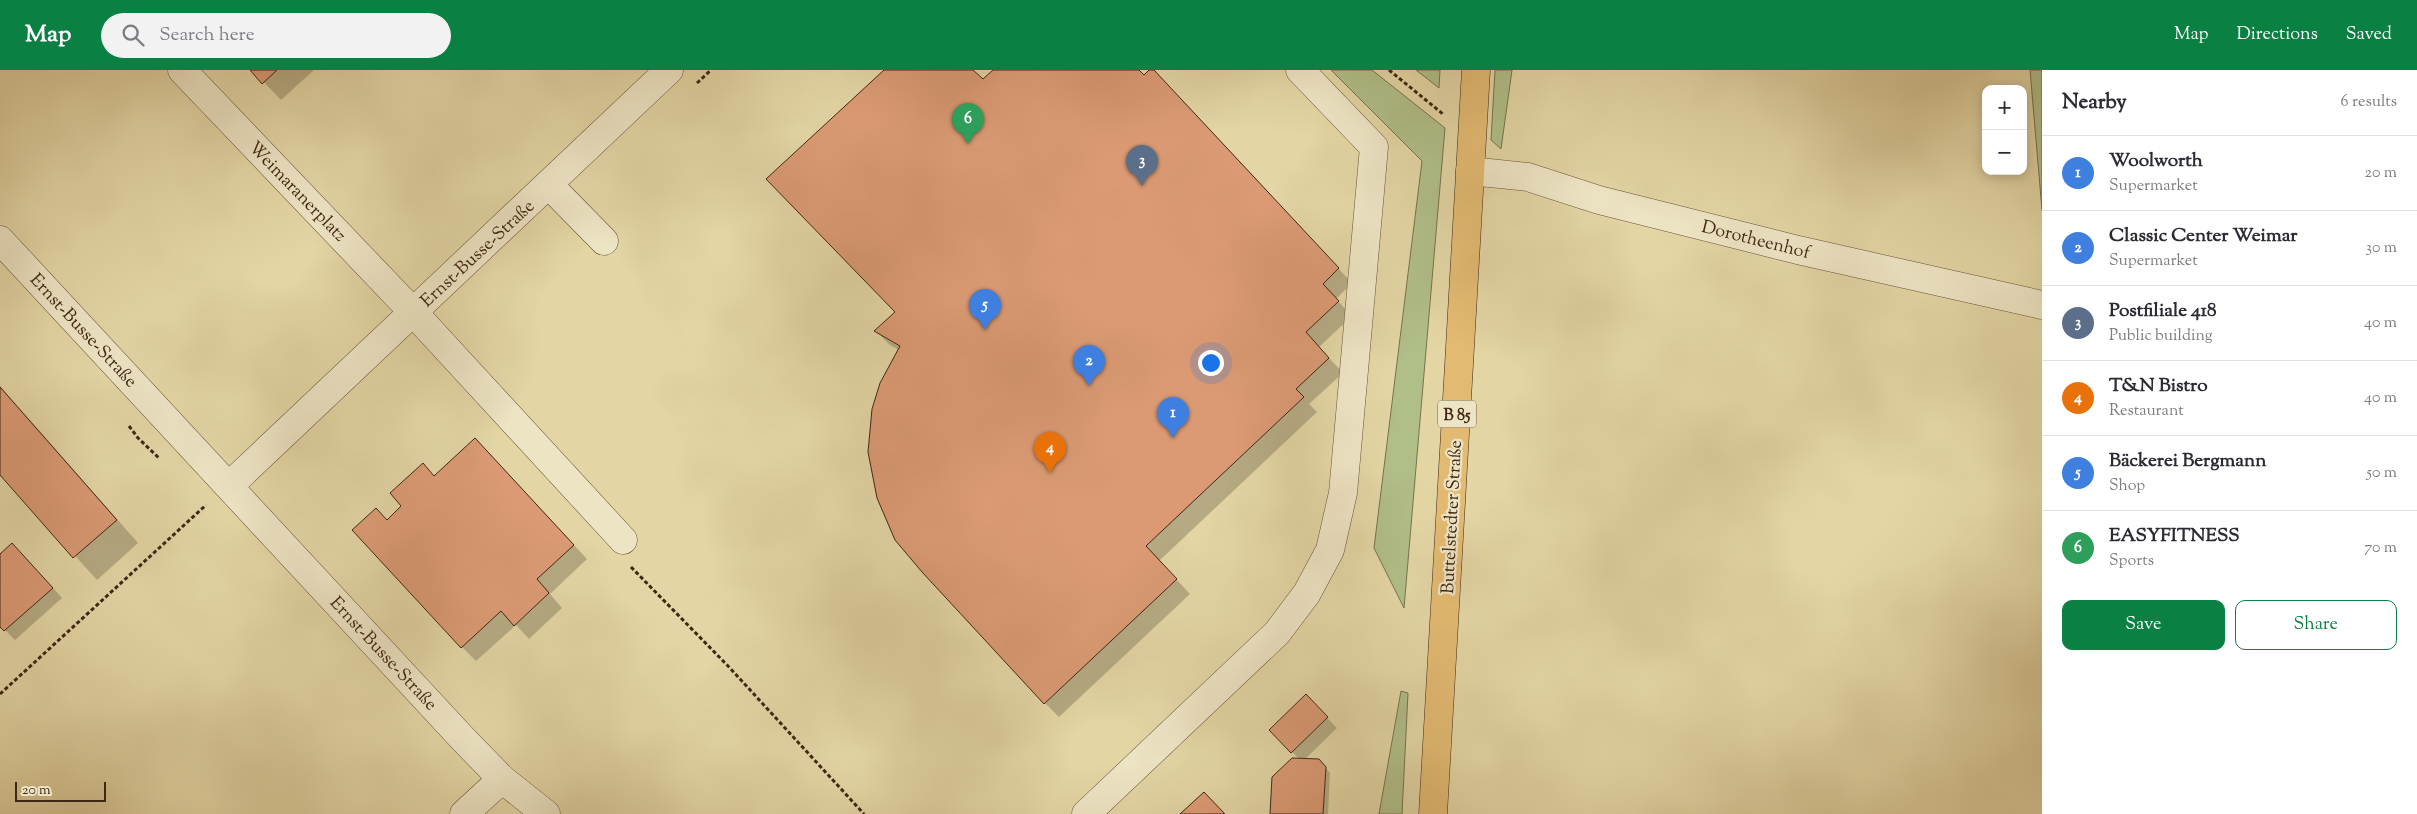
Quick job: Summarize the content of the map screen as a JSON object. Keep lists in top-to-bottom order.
{
  "streets": {
    "main road": ["B 85", "Buttelstedter Straße"],
    "street": ["Weimaranerplatz", "Dorotheenhof", "Ernst-Busse-Straße"]
  },
  "crossings": [
    ["Weimaranerplatz", "Ernst-Busse-Straße"],
    ["Dorotheenhof", "Buttelstedter Straße"]
  ],
  "scale_bar": "20 m",
  "page": {
    "header": "Map",
    "search": "Search here",
    "nav": ["Map", "Directions", "Saved"],
    "heading": ["Nearby", "6 results"],
    "map_buttons": ["+", "−"],
    "pins": [
      "6",
      "3",
      "5",
      "2",
      "1",
      "4"
    ],
    "list": [
      {
        "mark": "1",
        "name": "Woolworth",
        "note": "Supermarket",
        "value": "20 m"
      },
      {
        "mark": "2",
        "name": "Classic Center Weimar",
        "note": "Supermarket",
        "value": "30 m"
      },
      {
        "mark": "3",
        "name": "Postfiliale 418",
        "note": "Public building",
        "value": "40 m"
      },
      {
        "mark": "4",
        "name": "T&N Bistro",
        "note": "Restaurant",
        "value": "40 m"
      },
      {
        "mark": "5",
        "name": "Bäckerei Bergmann",
        "note": "Shop",
        "value": "50 m"
      },
      {
        "mark": "6",
        "name": "EASYFITNESS",
        "note": "Sports",
        "value": "70 m"
      }
    ],
    "buttons": ["Save", "Share"],
    "scale": "20 m"
  }
}
